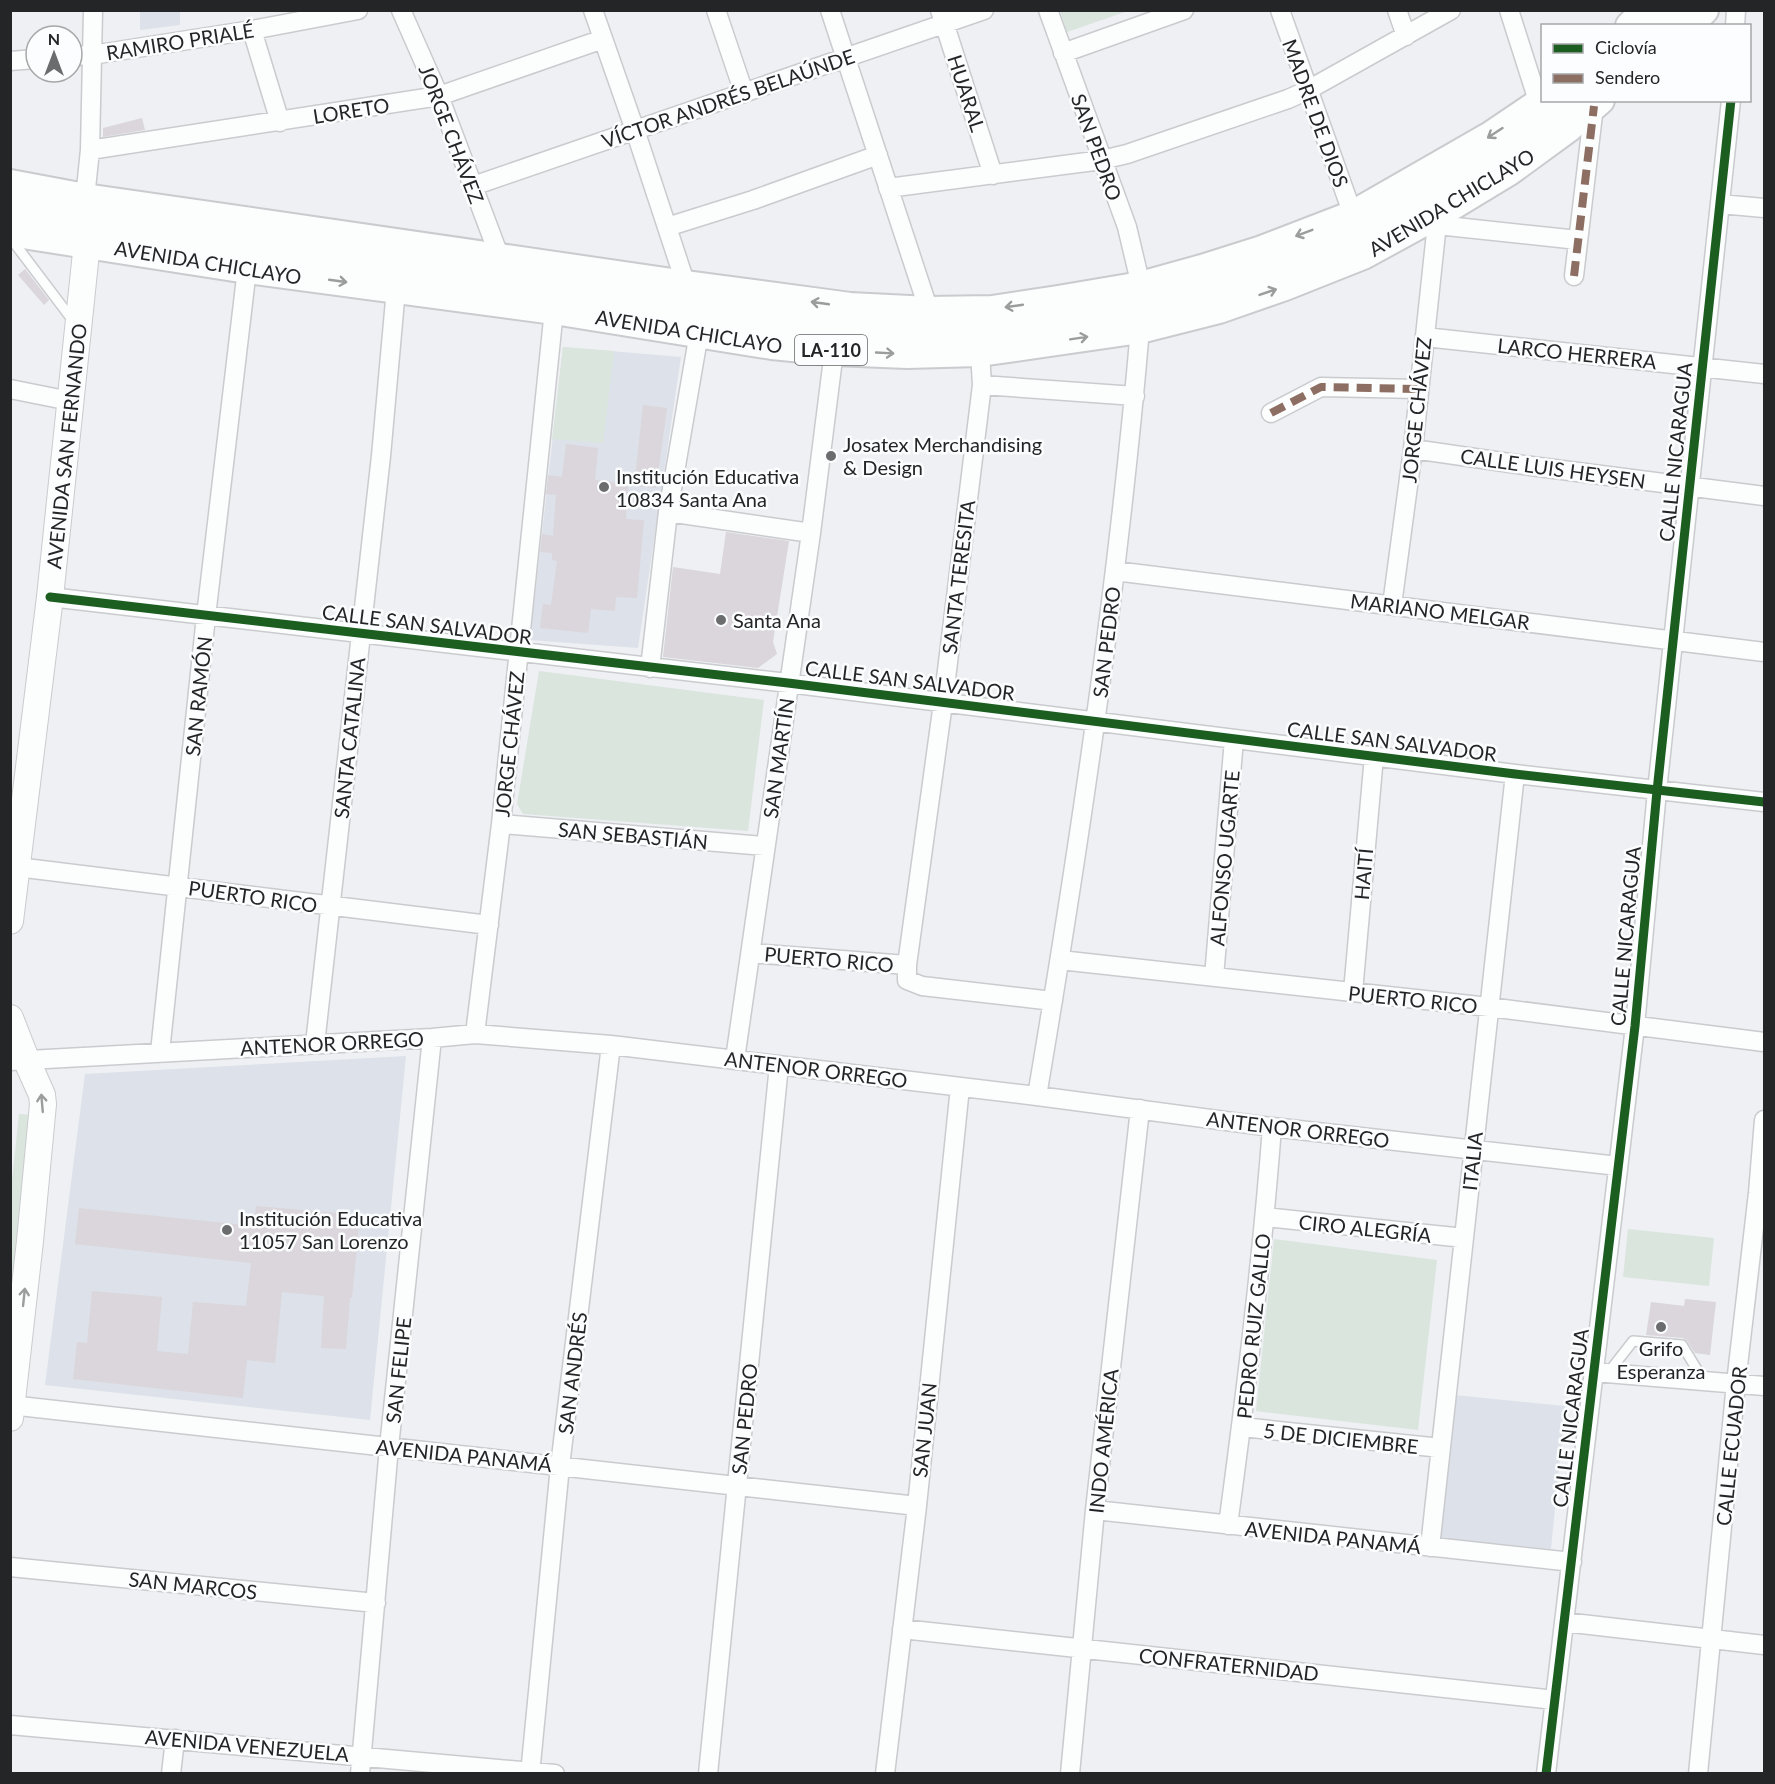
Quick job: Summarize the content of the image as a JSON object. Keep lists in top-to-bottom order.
{
  "streets": {
    "main road": ["AVENIDA CHICLAYO", "LA-110"],
    "street": [
      "RAMIRO PRIALÉ",
      "HUARAL",
      "VÍCTOR ANDRÉS BELAÚNDE",
      "LORETO",
      "MADRE DE DIOS",
      "JORGE CHÁVEZ",
      "SAN PEDRO",
      "LARCO HERRERA",
      "AVENIDA SAN FERNANDO",
      "CALLE NICARAGUA",
      "CALLE LUIS HEYSEN",
      "SANTA TERESITA",
      "MARIANO MELGAR",
      "CALLE SAN SALVADOR",
      "SAN RAMÓN",
      "SANTA CATALINA",
      "SAN MARTÍN",
      "SAN SEBASTIÁN",
      "ALFONSO UGARTE",
      "HAITÍ",
      "PUERTO RICO",
      "ANTENOR ORREGO",
      "ITALIA",
      "CIRO ALEGRÍA",
      "PEDRO RUIZ GALLO",
      "SAN FELIPE",
      "SAN ANDRÉS",
      "SAN JUAN",
      "5 DE DICIEMBRE",
      "INDO AMÉRICA",
      "CALLE ECUADOR",
      "AVENIDA PANAMÁ",
      "SAN MARCOS",
      "CONFRATERNIDAD",
      "AVENIDA VENEZUELA"
    ]
  },
  "crossings": [
    ["HUARAL", "VÍCTOR ANDRÉS BELAÚNDE"],
    ["VÍCTOR ANDRÉS BELAÚNDE", "JORGE CHÁVEZ"],
    ["LORETO", "JORGE CHÁVEZ"],
    ["MADRE DE DIOS", "AVENIDA CHICLAYO"],
    ["JORGE CHÁVEZ", "AVENIDA CHICLAYO"],
    ["JORGE CHÁVEZ", "LARCO HERRERA"],
    ["JORGE CHÁVEZ", "CALLE LUIS HEYSEN"],
    ["JORGE CHÁVEZ", "MARIANO MELGAR"],
    ["JORGE CHÁVEZ", "CALLE SAN SALVADOR"],
    ["JORGE CHÁVEZ", "SAN SEBASTIÁN"],
    ["JORGE CHÁVEZ", "PUERTO RICO"],
    ["JORGE CHÁVEZ", "ANTENOR ORREGO"],
    ["SAN PEDRO", "AVENIDA CHICLAYO"],
    ["SAN PEDRO", "MARIANO MELGAR"],
    ["SAN PEDRO", "CALLE SAN SALVADOR"],
    ["SAN PEDRO", "PUERTO RICO"],
    ["SAN PEDRO", "ANTENOR ORREGO"],
    ["SAN PEDRO", "AVENIDA PANAMÁ"],
    ["AVENIDA CHICLAYO", "AVENIDA SAN FERNANDO"],
    ["AVENIDA CHICLAYO", "SANTA TERESITA"],
    ["AVENIDA CHICLAYO", "SAN RAMÓN"],
    ["AVENIDA CHICLAYO", "SANTA CATALINA"],
    ["AVENIDA CHICLAYO", "SAN MARTÍN"],
    ["LARCO HERRERA", "CALLE NICARAGUA"],
    ["AVENIDA SAN FERNANDO", "CALLE SAN SALVADOR"],
    ["AVENIDA SAN FERNANDO", "PUERTO RICO"],
    ["CALLE NICARAGUA", "CALLE LUIS HEYSEN"],
    ["CALLE NICARAGUA", "MARIANO MELGAR"],
    ["CALLE NICARAGUA", "CALLE SAN SALVADOR"],
    ["CALLE NICARAGUA", "PUERTO RICO"],
    ["CALLE NICARAGUA", "ANTENOR ORREGO"],
    ["CALLE NICARAGUA", "AVENIDA PANAMÁ"],
    ["CALLE NICARAGUA", "CONFRATERNIDAD"],
    ["SANTA TERESITA", "CALLE SAN SALVADOR"],
    ["SANTA TERESITA", "PUERTO RICO"],
    ["CALLE SAN SALVADOR", "SAN RAMÓN"],
    ["CALLE SAN SALVADOR", "SANTA CATALINA"],
    ["CALLE SAN SALVADOR", "SAN MARTÍN"],
    ["CALLE SAN SALVADOR", "ALFONSO UGARTE"],
    ["CALLE SAN SALVADOR", "HAITÍ"],
    ["CALLE SAN SALVADOR", "ITALIA"],
    ["SAN RAMÓN", "PUERTO RICO"],
    ["SAN RAMÓN", "ANTENOR ORREGO"],
    ["SANTA CATALINA", "PUERTO RICO"],
    ["SANTA CATALINA", "ANTENOR ORREGO"],
    ["SAN MARTÍN", "SAN SEBASTIÁN"],
    ["SAN MARTÍN", "PUERTO RICO"],
    ["SAN MARTÍN", "ANTENOR ORREGO"],
    ["ALFONSO UGARTE", "PUERTO RICO"],
    ["HAITÍ", "PUERTO RICO"],
    ["PUERTO RICO", "ITALIA"],
    ["ANTENOR ORREGO", "ITALIA"],
    ["ANTENOR ORREGO", "PEDRO RUIZ GALLO"],
    ["ANTENOR ORREGO", "SAN FELIPE"],
    ["ANTENOR ORREGO", "SAN ANDRÉS"],
    ["ANTENOR ORREGO", "SAN JUAN"],
    ["ANTENOR ORREGO", "INDO AMÉRICA"],
    ["ITALIA", "CIRO ALEGRÍA"],
    ["ITALIA", "5 DE DICIEMBRE"],
    ["ITALIA", "AVENIDA PANAMÁ"],
    ["CIRO ALEGRÍA", "PEDRO RUIZ GALLO"],
    ["PEDRO RUIZ GALLO", "5 DE DICIEMBRE"],
    ["PEDRO RUIZ GALLO", "AVENIDA PANAMÁ"],
    ["SAN FELIPE", "AVENIDA PANAMÁ"],
    ["SAN FELIPE", "SAN MARCOS"],
    ["SAN FELIPE", "AVENIDA VENEZUELA"],
    ["SAN ANDRÉS", "AVENIDA PANAMÁ"],
    ["SAN ANDRÉS", "AVENIDA VENEZUELA"],
    ["SAN JUAN", "AVENIDA PANAMÁ"],
    ["SAN JUAN", "CONFRATERNIDAD"],
    ["INDO AMÉRICA", "AVENIDA PANAMÁ"],
    ["INDO AMÉRICA", "CONFRATERNIDAD"]
  ],
  "places": [
    "Josatex Merchandising & Design",
    "Institución Educativa 10834 Santa Ana",
    "Santa Ana",
    "Institución Educativa 11057 San Lorenzo",
    "Grifo Esperanza"
  ],
  "legend": ["Ciclovía", "Sendero"],
  "north": "top"
}
